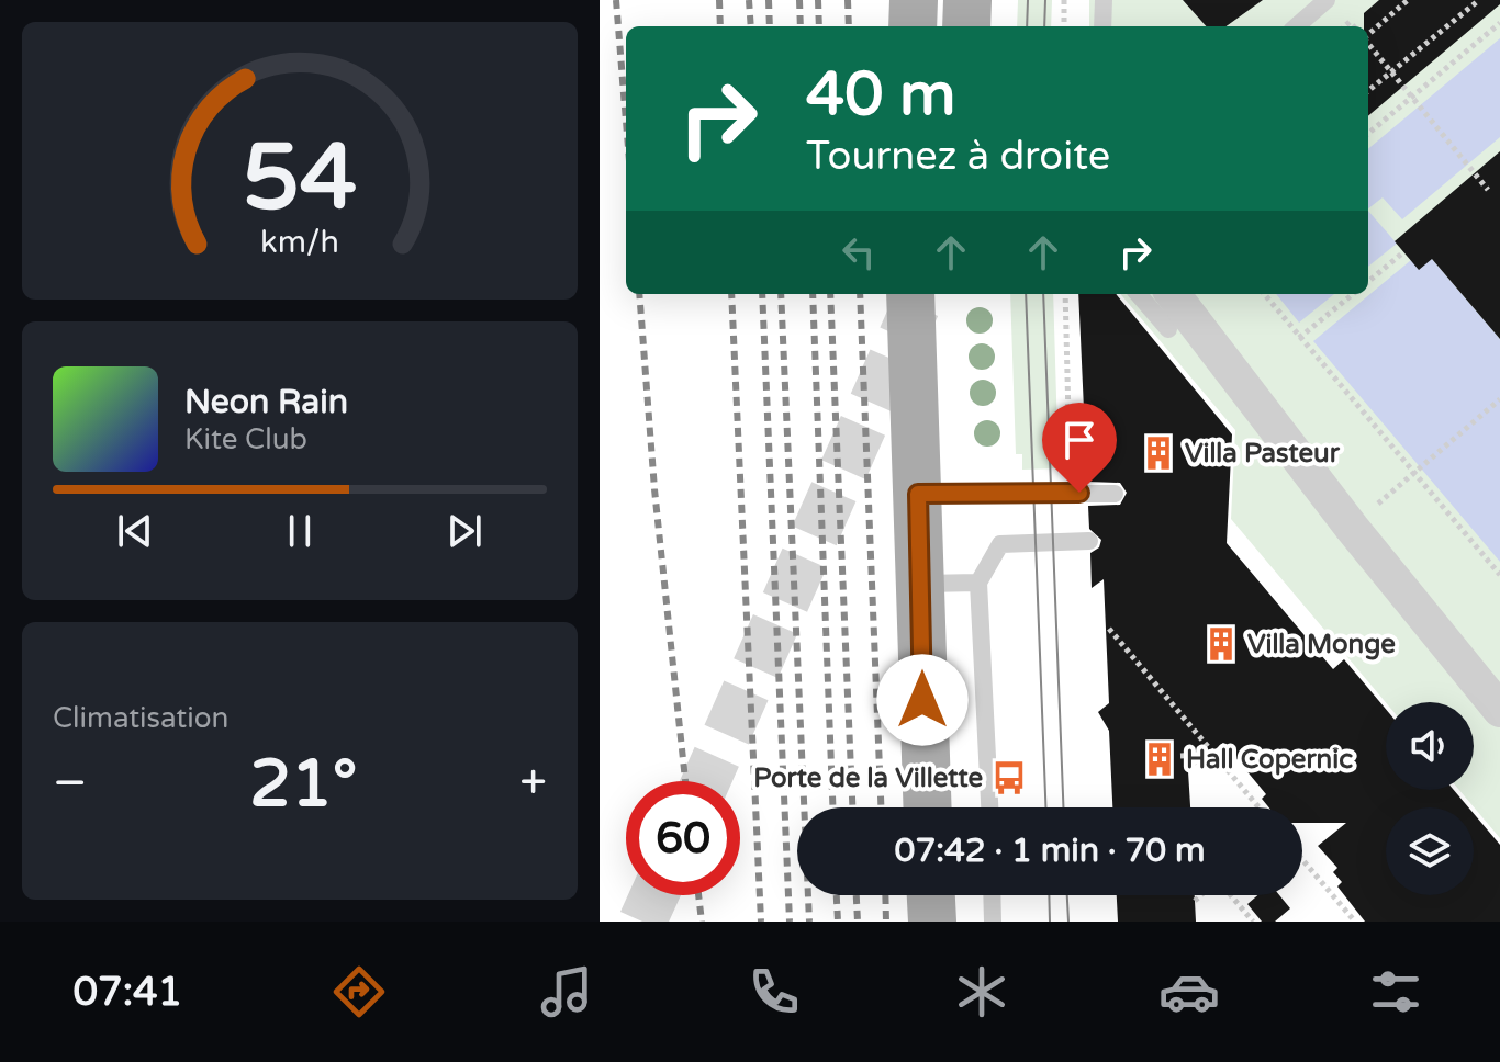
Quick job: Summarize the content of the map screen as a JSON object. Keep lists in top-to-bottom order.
{
  "places": {
    "building": ["Villa Pasteur", "Villa Monge", "Hall Copernic"],
    "bus stop": ["Porte de la Villette"]
  },
  "page": {
    "turn": ["40 m", "Tournez à droite"],
    "song": ["Neon Rain", "Kite Club"],
    "tile": "Climatisation",
    "heat": ["−", "21°", "+"],
    "limit": "60",
    "trip": "07:42 · 1 min · 70 m",
    "tabs": "07:41",
    "gauge": ["54", "km/h"]
  }
}
